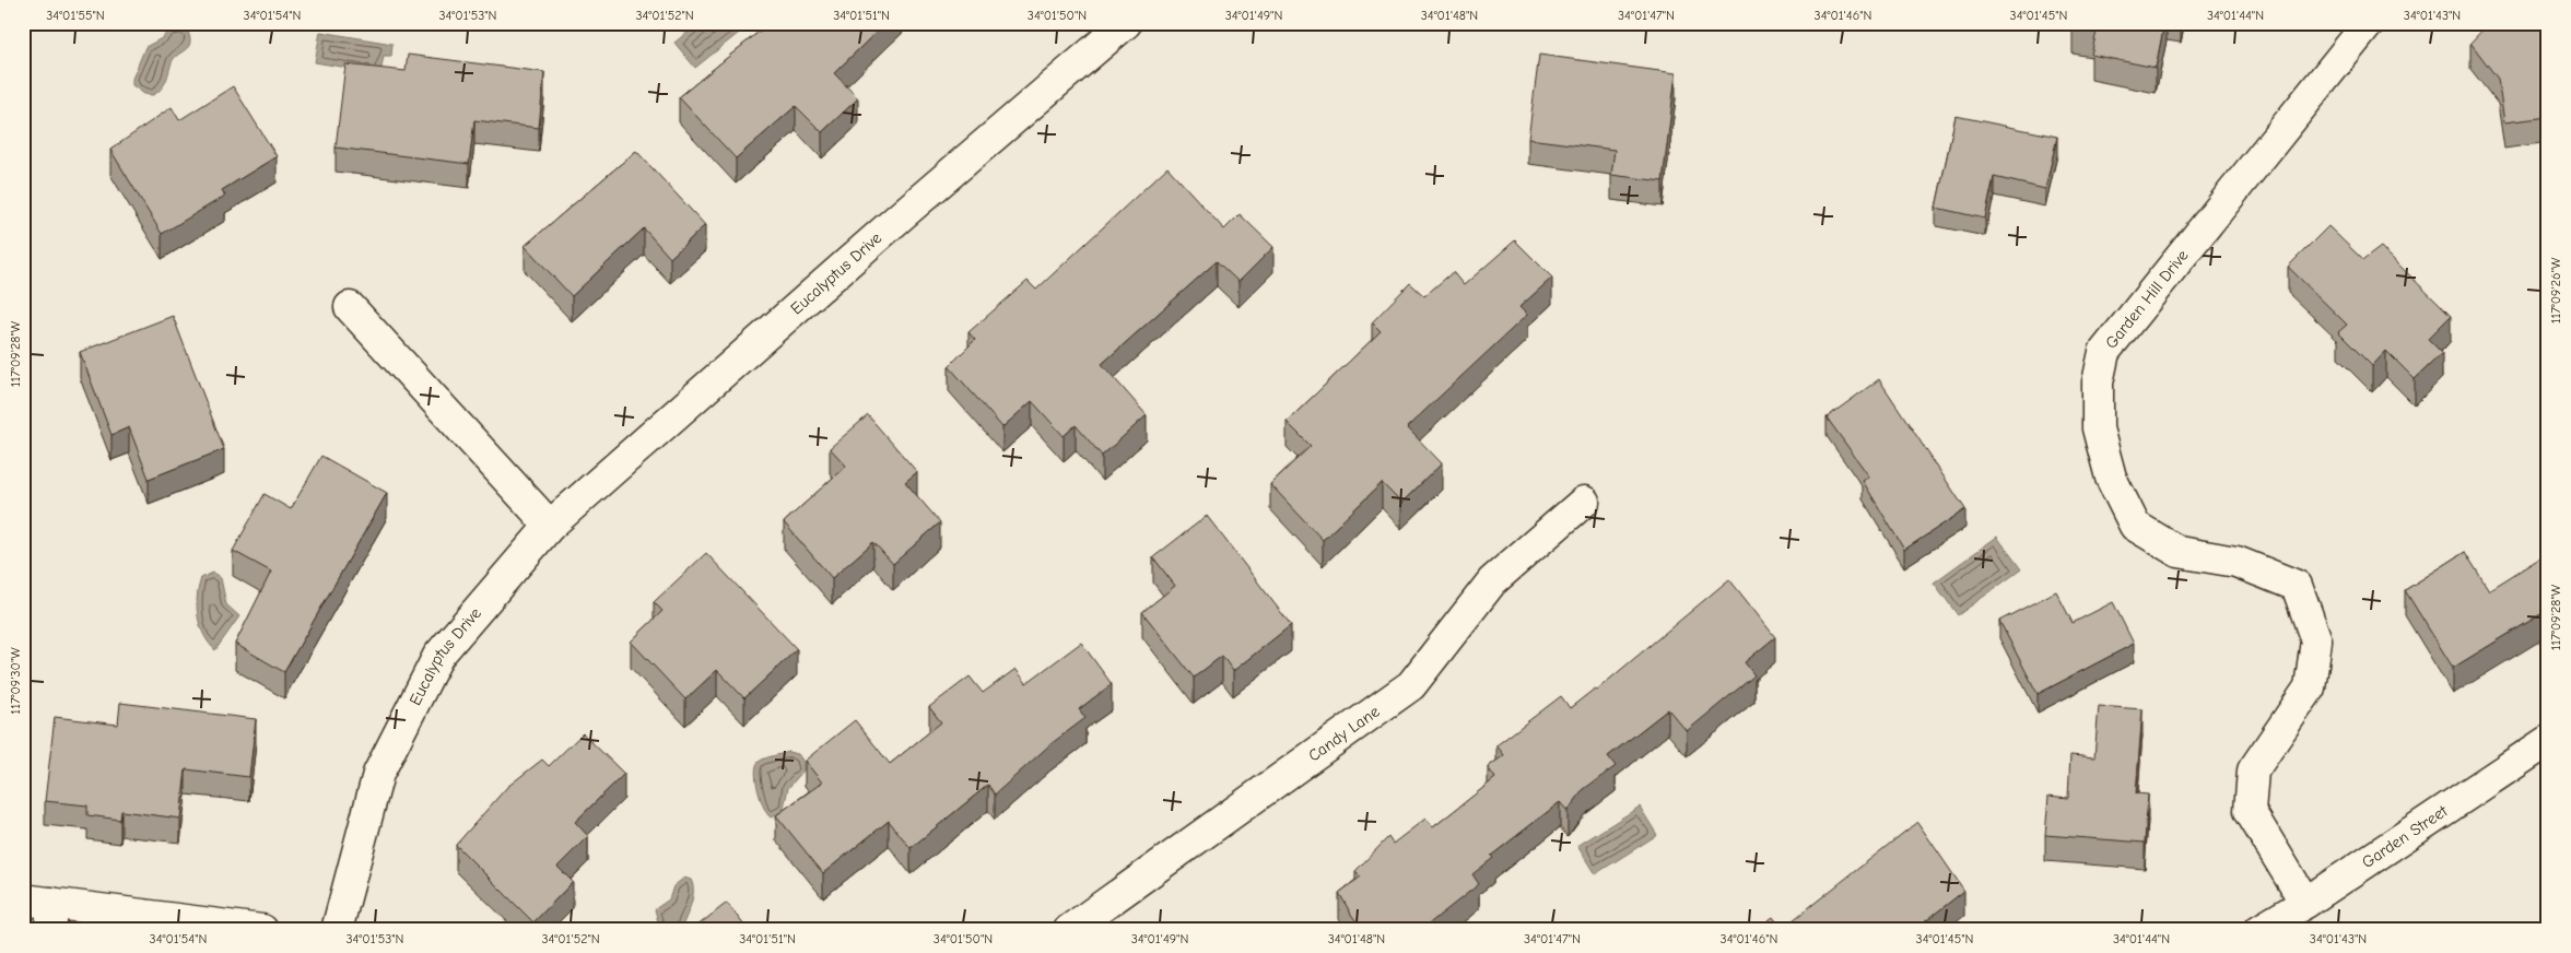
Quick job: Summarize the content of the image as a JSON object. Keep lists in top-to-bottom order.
{
  "streets": {
    "street": [
      "Eucalyptus Drive",
      "Garden Hill Drive",
      "Candy Lane",
      "Garden Street"
    ]
  },
  "crossings": [
    ["Garden Hill Drive", "Garden Street"]
  ],
  "coordinates": [
    "34°01'55\"N",
    "34°01'54\"N",
    "34°01'53\"N",
    "34°01'52\"N",
    "34°01'51\"N",
    "34°01'50\"N",
    "34°01'49\"N",
    "34°01'48\"N",
    "34°01'47\"N",
    "34°01'46\"N",
    "34°01'45\"N",
    "34°01'44\"N",
    "34°01'43\"N",
    "117°09'26\"W",
    "117°09'28\"W",
    "117°09'30\"W"
  ]
}
